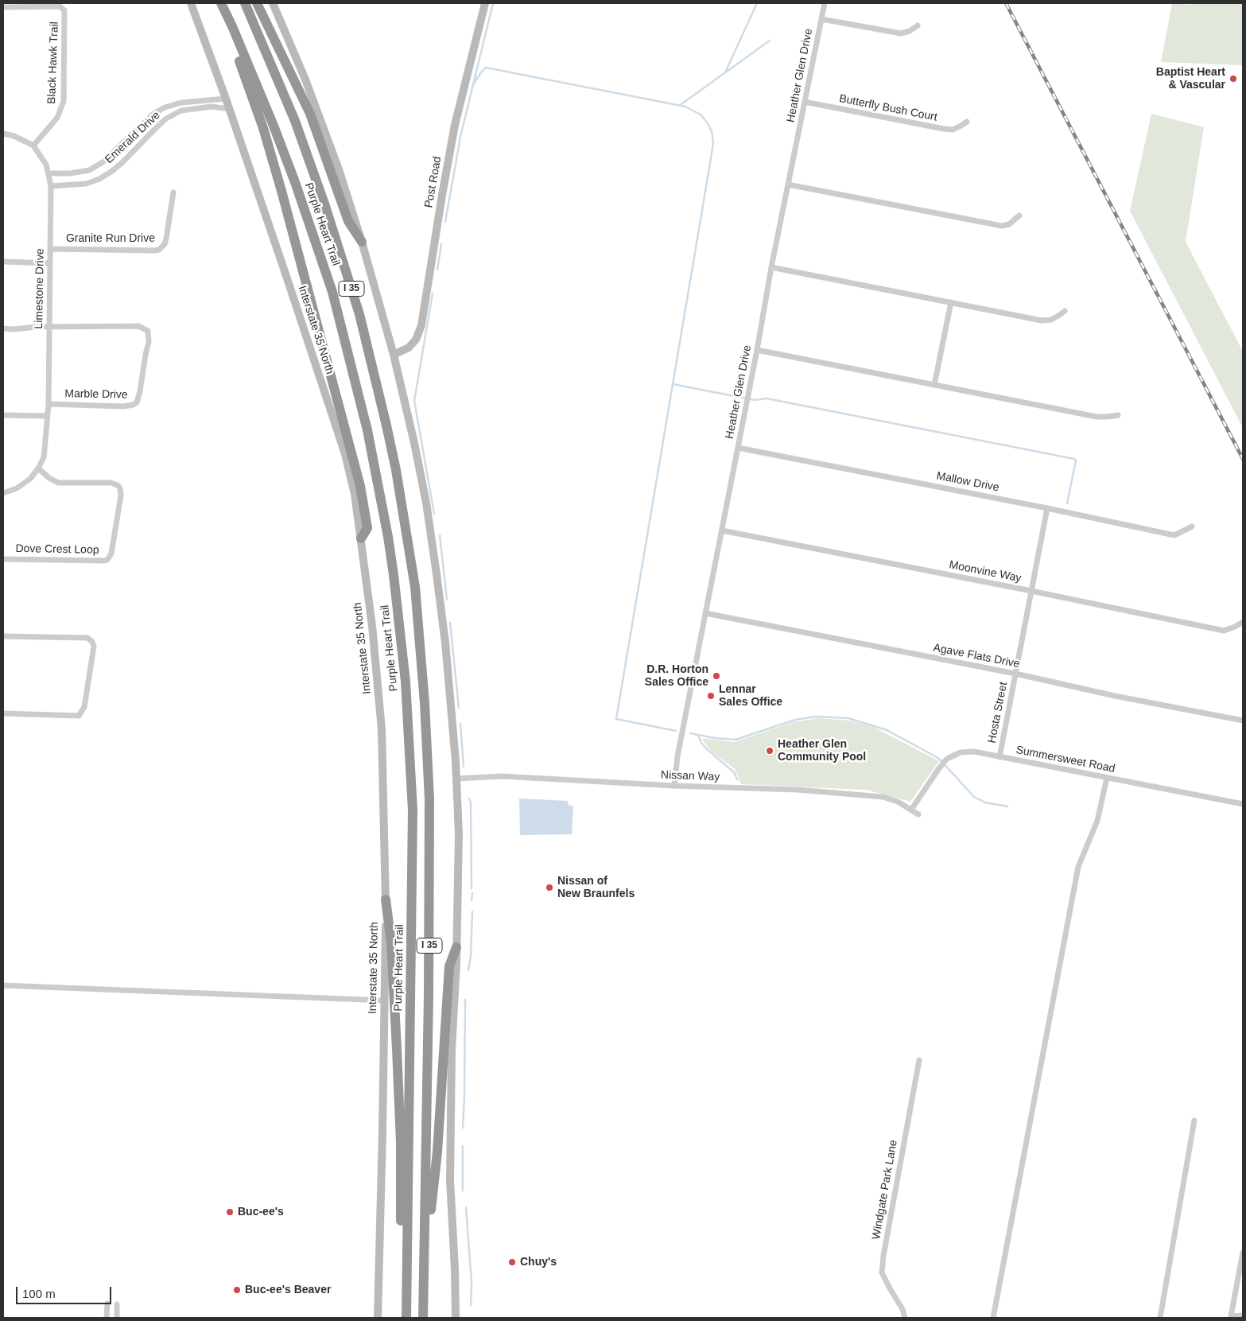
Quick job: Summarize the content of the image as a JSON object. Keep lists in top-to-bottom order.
{
  "streets": {
    "highway": ["Purple Heart Trail", "I 35"],
    "main road": ["Post Road", "Interstate 35 North"],
    "street": [
      "Black Hawk Trail",
      "Heather Glen Drive",
      "Butterfly Bush Court",
      "Emerald Drive",
      "Granite Run Drive",
      "Limestone Drive",
      "Marble Drive",
      "Mallow Drive",
      "Dove Crest Loop",
      "Moonvine Way",
      "Agave Flats Drive",
      "Hosta Street",
      "Summersweet Road",
      "Nissan Way",
      "Windgate Park Lane"
    ]
  },
  "crossings": [
    ["Black Hawk Trail", "Limestone Drive"],
    ["Heather Glen Drive", "Butterfly Bush Court"],
    ["Heather Glen Drive", "Mallow Drive"],
    ["Heather Glen Drive", "Moonvine Way"],
    ["Heather Glen Drive", "Agave Flats Drive"],
    ["Heather Glen Drive", "Nissan Way"],
    ["Emerald Drive", "Limestone Drive"],
    ["Emerald Drive", "Interstate 35 North"],
    ["Granite Run Drive", "Limestone Drive"],
    ["Limestone Drive", "Marble Drive"],
    ["Limestone Drive", "Dove Crest Loop"],
    ["Mallow Drive", "Hosta Street"],
    ["Moonvine Way", "Hosta Street"],
    ["Agave Flats Drive", "Hosta Street"],
    ["Hosta Street", "Summersweet Road"],
    ["Summersweet Road", "Nissan Way"]
  ],
  "places": [
    "Baptist Heart & Vascular",
    "D.R. Horton Sales Office",
    "Lennar Sales Office",
    "Heather Glen Community Pool",
    "Nissan of New Braunfels",
    "Buc-ee's",
    "Chuy's",
    "Buc-ee's Beaver"
  ],
  "scale_bar": "100 m"
}
